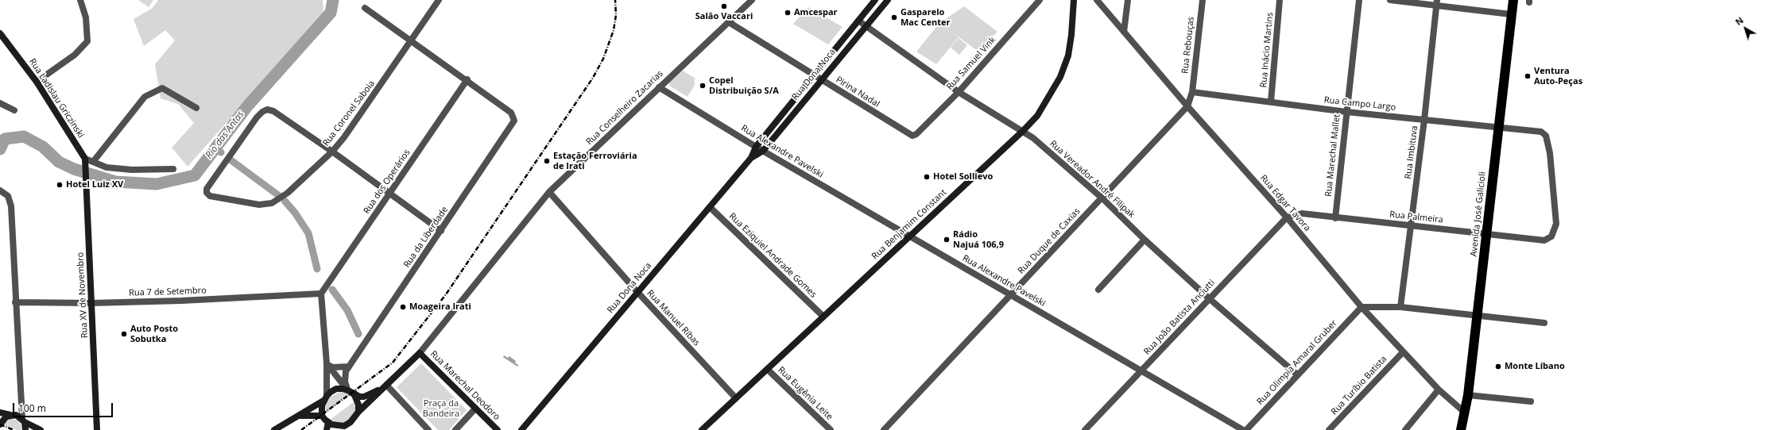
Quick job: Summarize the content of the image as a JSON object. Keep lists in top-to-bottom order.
{
  "streets": {
    "highway": ["Avenida José Galicioli"],
    "main road": [
      "Rua Dona Noca",
      "Rua Ladislau Griczinski",
      "Rua Benjamim Constant",
      "Rua XV de Novembro",
      "Rua Marechal Deodoro"
    ],
    "street": [
      "Rua Rebouças",
      "Rua Inácio Martins",
      "Rua Samuel Vink",
      "Pirina Nadal",
      "Rua Campo Largo",
      "Rua Conselheiro Zacarias",
      "Rua Coronel Saboia",
      "Rua Alexandre Pavelski",
      "Rua Imbituva",
      "Rua Marechal Mallet",
      "Rua Vereador André Filipak",
      "Rua dos Operários",
      "Rua Edgar Tavora",
      "Rua Palmeira",
      "Rua da Liberdade",
      "Rua Duque de Caxias",
      "Rua Eziquiel Andrade Gomes",
      "Rua 7 de Setembro",
      "Rua João Batista Anciutti",
      "Rua Manuel Ribas",
      "Rua Olimpia Amaral Gruber",
      "Rua Turíbio Batista",
      "Rua Eugênia Leite"
    ]
  },
  "crossings": [
    ["Rua Rebouças", "Rua Campo Largo"],
    ["Rua Inácio Martins", "Rua Campo Largo"],
    ["Rua Samuel Vink", "Pirina Nadal"],
    ["Rua Samuel Vink", "Rua Vereador André Filipak"],
    ["Rua Dona Noca", "Pirina Nadal"],
    ["Rua Dona Noca", "Rua Alexandre Pavelski"],
    ["Rua Dona Noca", "Rua Vereador André Filipak"],
    ["Rua Dona Noca", "Rua Eziquiel Andrade Gomes"],
    ["Rua Dona Noca", "Rua Manuel Ribas"],
    ["Pirina Nadal", "Rua Conselheiro Zacarias"],
    ["Rua Ladislau Griczinski", "Rua XV de Novembro"],
    ["Rua Campo Largo", "Rua Imbituva"],
    ["Rua Campo Largo", "Rua Marechal Mallet"],
    ["Rua Campo Largo", "Avenida José Galicioli"],
    ["Rua Campo Largo", "Rua Palmeira"],
    ["Rua Conselheiro Zacarias", "Rua Alexandre Pavelski"],
    ["Rua Conselheiro Zacarias", "Rua Manuel Ribas"],
    ["Rua Conselheiro Zacarias", "Rua Marechal Deodoro"],
    ["Rua Alexandre Pavelski", "Rua Benjamim Constant"],
    ["Rua Alexandre Pavelski", "Rua Duque de Caxias"],
    ["Rua Alexandre Pavelski", "Rua João Batista Anciutti"],
    ["Rua Imbituva", "Rua Palmeira"],
    ["Rua Marechal Mallet", "Rua Palmeira"],
    ["Rua Vereador André Filipak", "Rua Benjamim Constant"],
    ["Rua Vereador André Filipak", "Rua Duque de Caxias"],
    ["Rua Vereador André Filipak", "Rua João Batista Anciutti"],
    ["Rua Vereador André Filipak", "Rua Olimpia Amaral Gruber"],
    ["Rua dos Operários", "Rua da Liberdade"],
    ["Rua dos Operários", "Rua 7 de Setembro"],
    ["Rua Edgar Tavora", "Avenida José Galicioli"],
    ["Rua Edgar Tavora", "Rua Palmeira"],
    ["Rua Edgar Tavora", "Rua Duque de Caxias"],
    ["Rua Edgar Tavora", "Rua João Batista Anciutti"],
    ["Rua Edgar Tavora", "Rua Olimpia Amaral Gruber"],
    ["Rua Edgar Tavora", "Rua Turíbio Batista"],
    ["Avenida José Galicioli", "Rua Palmeira"],
    ["Rua Palmeira", "Rua João Batista Anciutti"],
    ["Rua Benjamim Constant", "Rua Eziquiel Andrade Gomes"],
    ["Rua Benjamim Constant", "Rua Manuel Ribas"],
    ["Rua Benjamim Constant", "Rua Eugênia Leite"],
    ["Rua 7 de Setembro", "Rua XV de Novembro"]
  ],
  "water": ["Rio das Antas"],
  "parks": ["Praça da Bandeira"],
  "places": [
    "Salão Vaccari",
    "Amcespar",
    "Gasparelo Mac Center",
    "Ventura Auto-Peças",
    "Copel Distribuição S/A",
    "Estação Ferroviária de Irati",
    "Hotel Sollievo",
    "Hotel Luiz XV",
    "Rádio Najuá 106,9",
    "Moageira Irati",
    "Auto Posto Sobutka",
    "Monte Líbano"
  ],
  "scale_bar": "100 m",
  "north": "top left"
}
